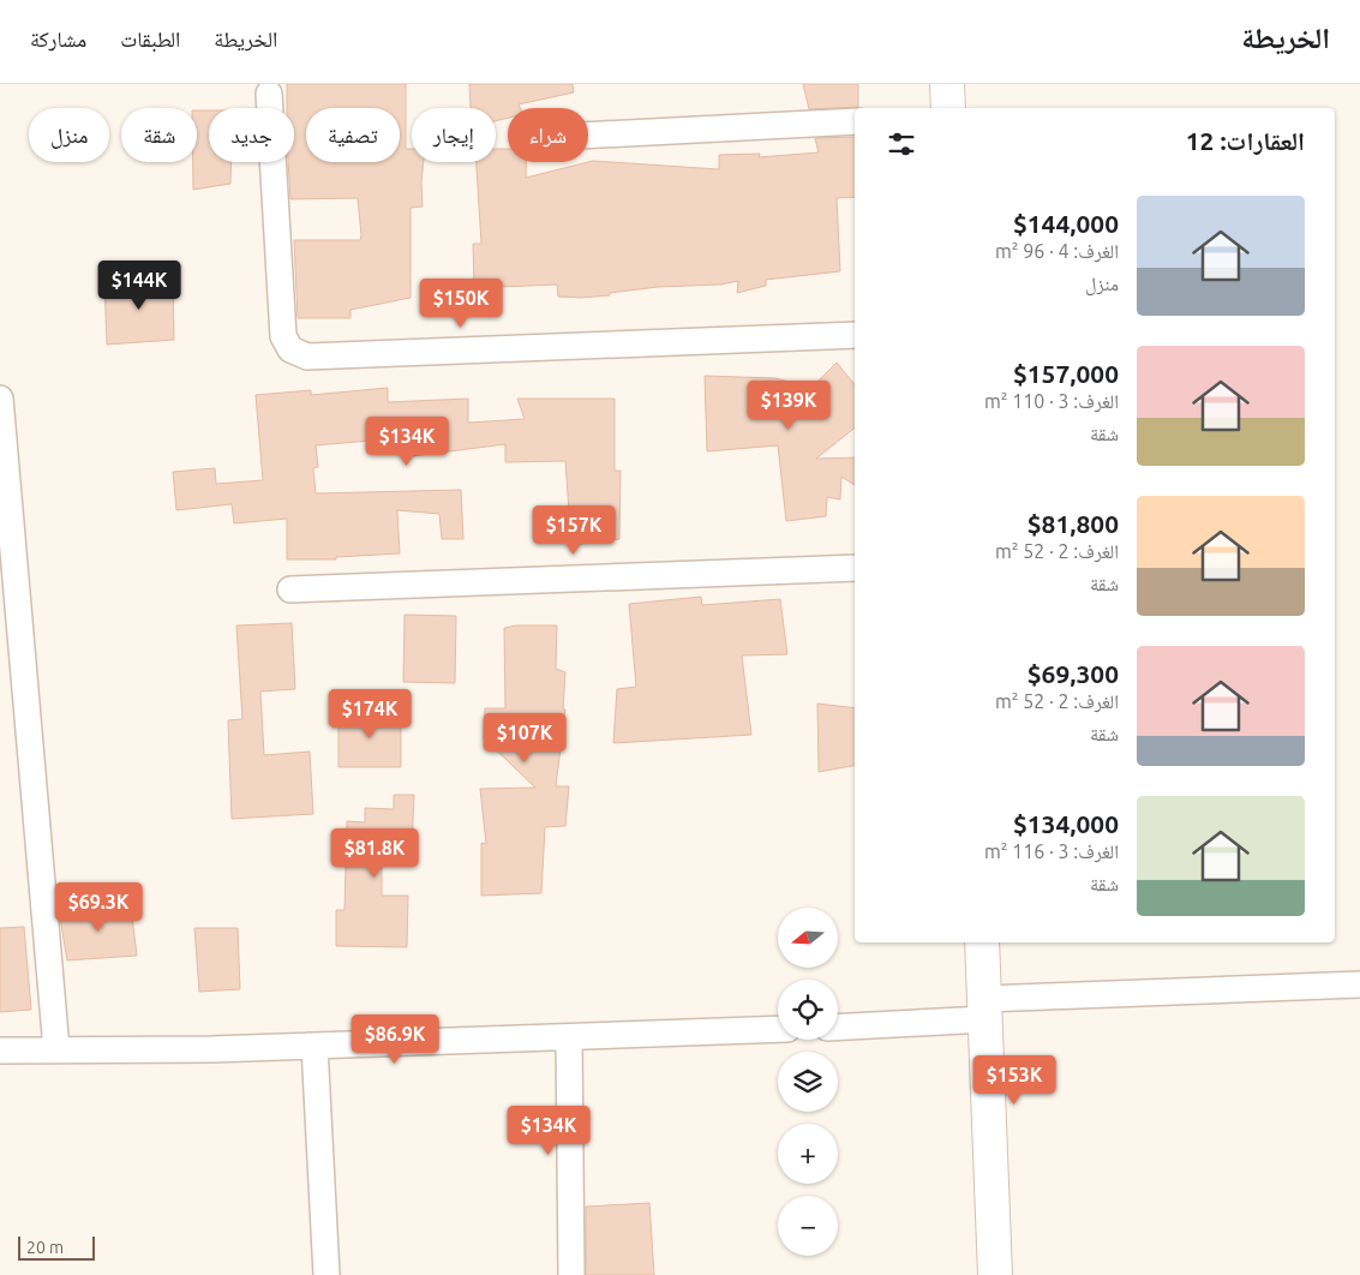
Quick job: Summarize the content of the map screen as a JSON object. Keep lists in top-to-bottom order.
{
  "scale_bar": "20 m",
  "north": "left",
  "page": {
    "header": "الخريطة",
    "nav": ["الخريطة", "الطبقات", "مشاركة"],
    "chip": [
      "شراء",
      "إيجار",
      "تصفية",
      "جديد",
      "شقة",
      "منزل"
    ],
    "heading": "العقارات: 12",
    "list": [
      {
        "name": "$144,000",
        "note": "الغرف: 4 · 96 m² · منزل"
      },
      {
        "name": "$157,000",
        "note": "الغرف: 3 · 110 m² · شقة"
      },
      {
        "name": "$81,800",
        "note": "الغرف: 2 · 52 m² · شقة"
      },
      {
        "name": "$69,300",
        "note": "الغرف: 2 · 52 m² · شقة"
      },
      {
        "name": "$134,000",
        "note": "الغرف: 3 · 116 m² · شقة"
      }
    ],
    "price": [
      "$144K",
      "$150K",
      "$139K",
      "$134K",
      "$157K",
      "$174K",
      "$107K",
      "$81.8K",
      "$69.3K",
      "$86.9K",
      "$153K",
      "$134K"
    ],
    "map_buttons": ["+", "−"],
    "scale": "20 m"
  }
}
